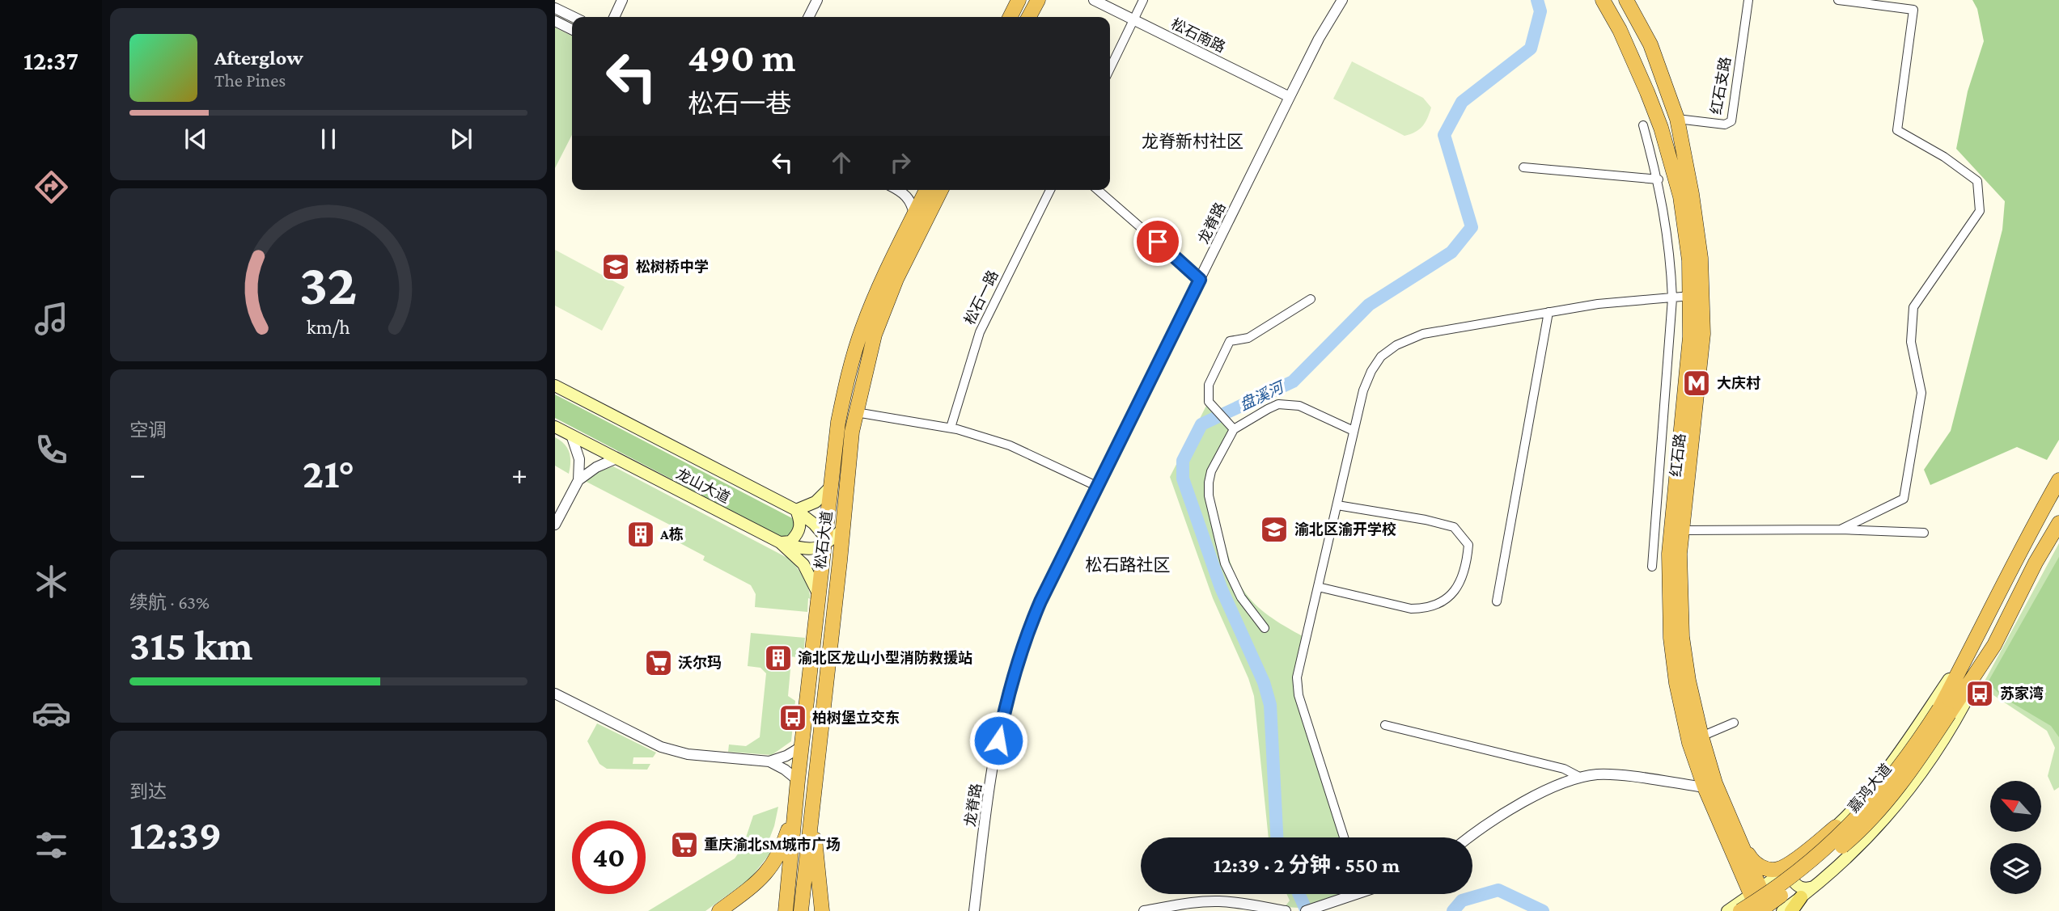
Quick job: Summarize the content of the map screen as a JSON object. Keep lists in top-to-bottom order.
{
  "streets": {
    "highway": ["红石路", "松石大道", "嘉鸿大道"],
    "main road": ["龙山大道"],
    "street": [
      "松石南路",
      "红石支路",
      "龙脊路",
      "松石一路"
    ]
  },
  "crossings": [
    ["松石南路", "龙脊路"],
    ["红石支路", "红石路"],
    ["红石路", "嘉鸿大道"],
    ["龙山大道", "松石大道"]
  ],
  "districts": ["龙脊新村社区", "松石路社区"],
  "water": ["盘溪河"],
  "places": {
    "school or university": ["松树桥中学", "渝北区渝开学校"],
    "metro station": ["大庆村"],
    "building": ["A栋", "渝北区龙山小型消防救援站"],
    "supermarket": ["沃尔玛", "重庆渝北SM城市广场"],
    "bus stop": ["苏家湾", "柏树堡立交东"]
  },
  "north": "top left",
  "page": {
    "tabs": "12:37",
    "turn": ["490 m", "松石一巷"],
    "song": ["Afterglow", "The Pines"],
    "tile": [
      "空调",
      ["续航 · 63%", "315 km"],
      ["到达", "12:39"]
    ],
    "heat": ["−", "21°", "+"],
    "limit": "40",
    "trip": "12:39 · 2 分钟 · 550 m",
    "gauge": ["32", "km/h"]
  }
}
